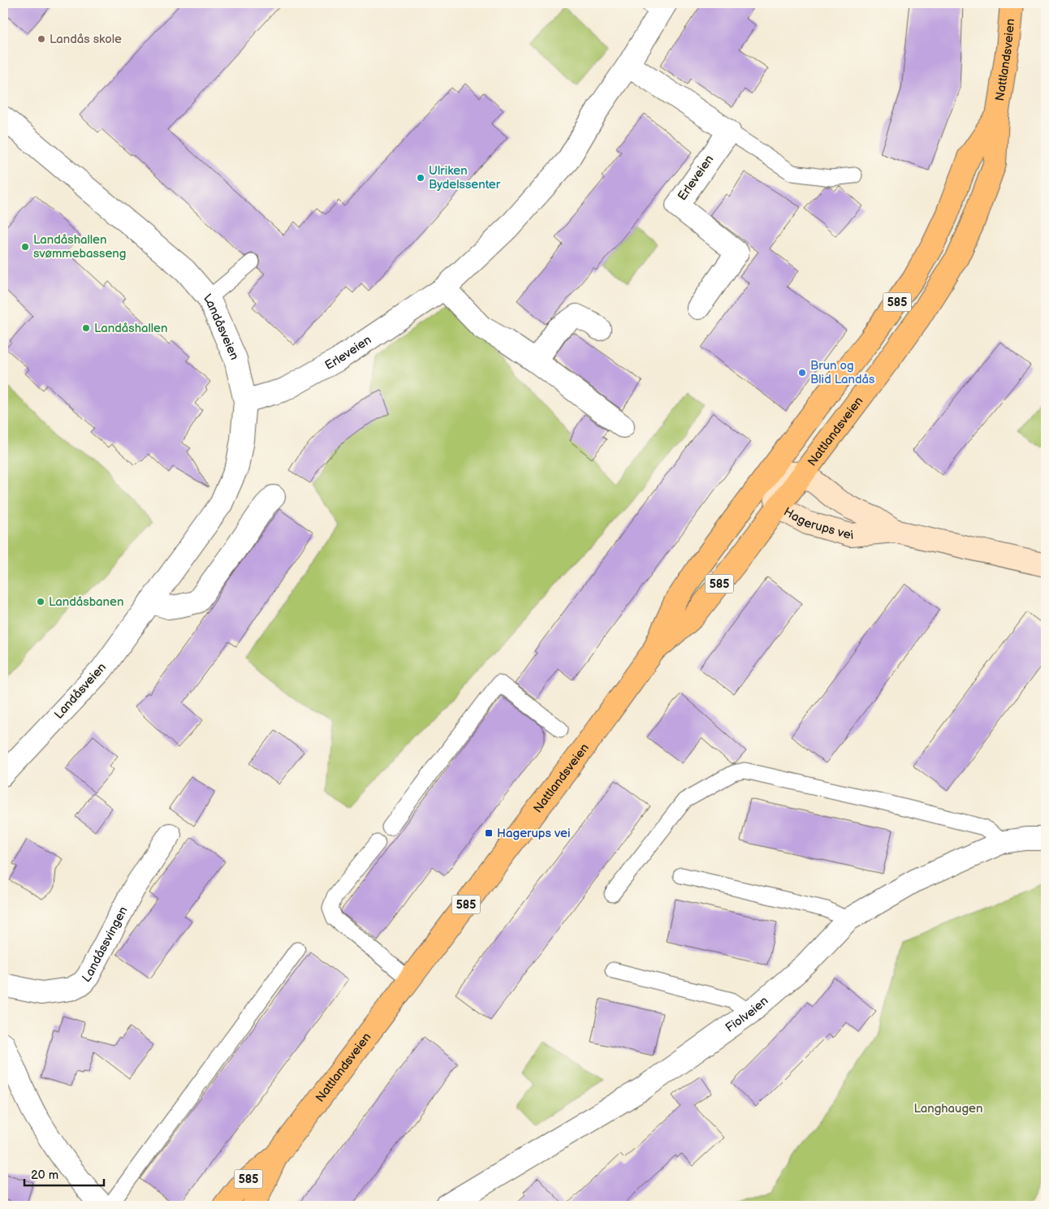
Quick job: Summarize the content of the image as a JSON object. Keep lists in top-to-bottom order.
{
  "streets": {
    "main road": ["Nattlandsveien", "585", "Hagerups vei"],
    "street": [
      "Erleveien",
      "Landåsveien",
      "Landåssvingen",
      "Fiolveien"
    ]
  },
  "crossings": [
    ["Nattlandsveien", "Hagerups vei"],
    ["Erleveien", "Landåsveien"]
  ],
  "parks": ["Langhaugen"],
  "places": {
    "other": [
      "Landås skole",
      "Ulriken Bydelssenter",
      "Landåshallen svømmebasseng",
      "Landåshallen",
      "Brun og Blid Landås",
      "Landåsbanen"
    ],
    "transit": ["Hagerups vei"]
  },
  "scale_bar": "20 m"
}
